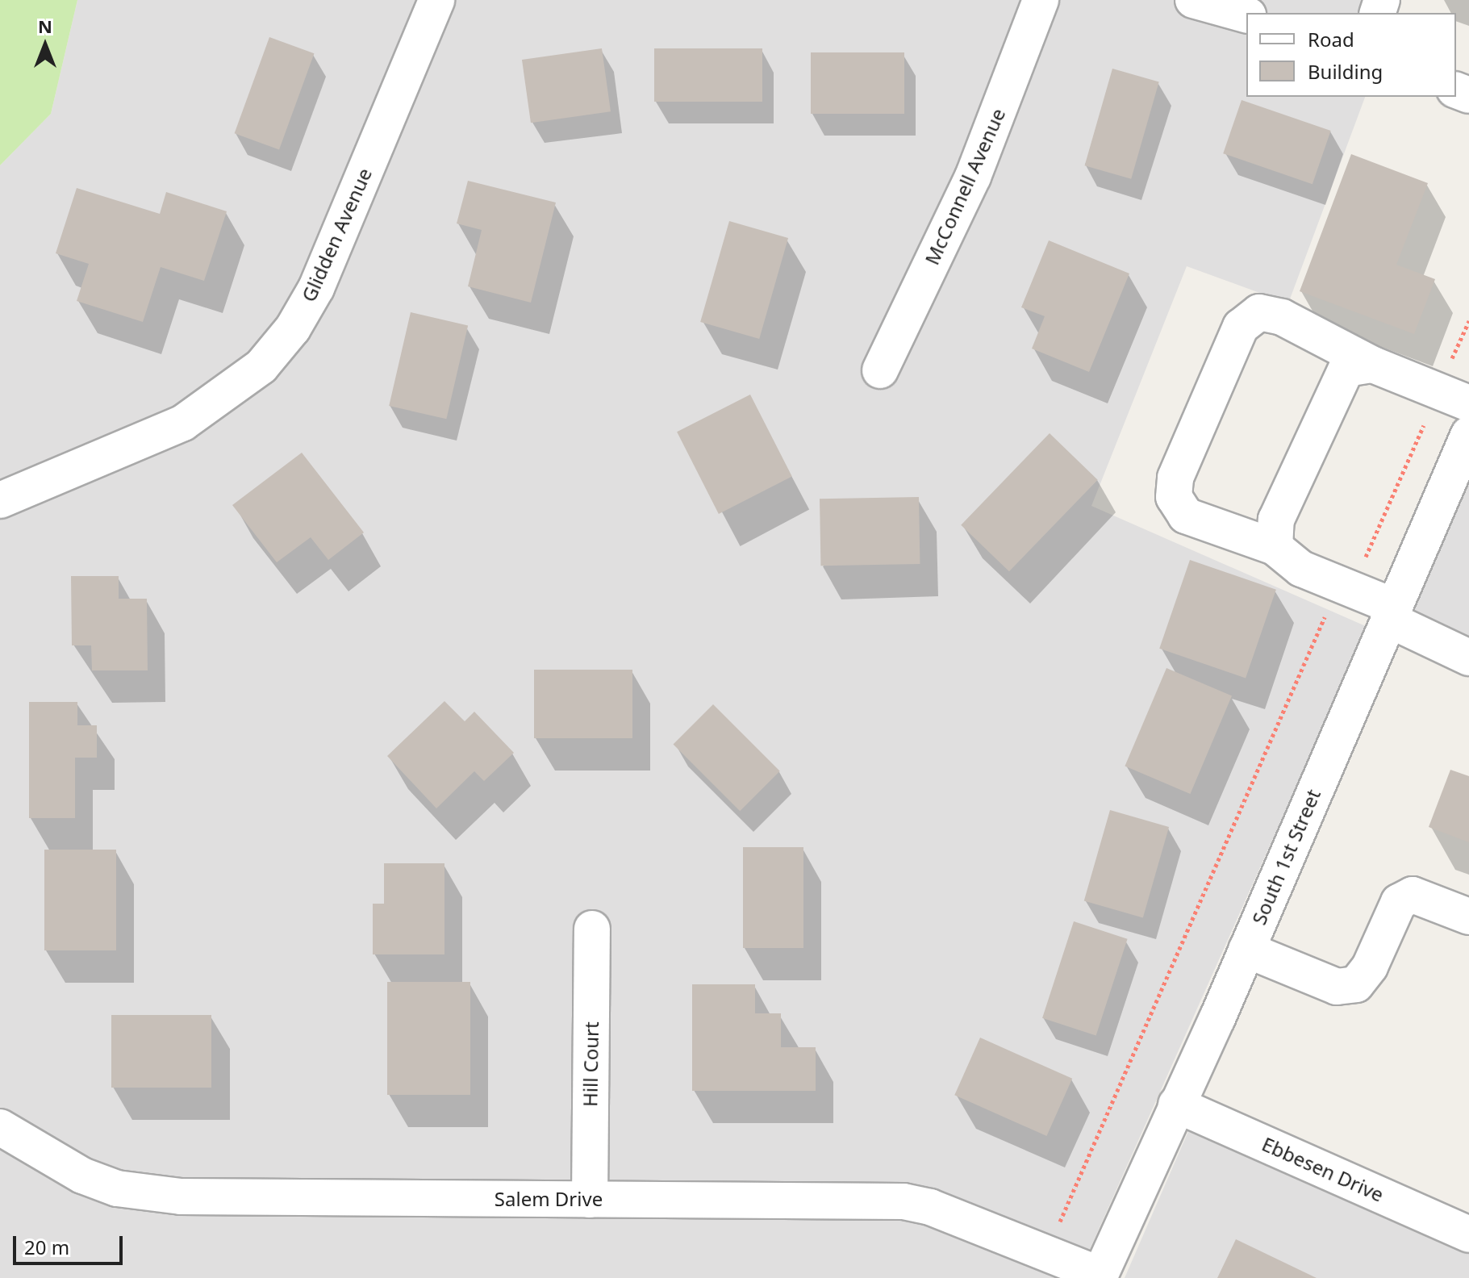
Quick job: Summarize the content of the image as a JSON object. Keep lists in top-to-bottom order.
{
  "streets": {
    "street": [
      "McConnell Avenue",
      "Glidden Avenue",
      "South 1st Street",
      "Hill Court",
      "Ebbesen Drive",
      "Salem Drive"
    ]
  },
  "crossings": [
    ["South 1st Street", "Ebbesen Drive"],
    ["South 1st Street", "Salem Drive"],
    ["Hill Court", "Salem Drive"]
  ],
  "legend": ["Road", "Building"],
  "scale_bar": "20 m",
  "north": "top"
}
